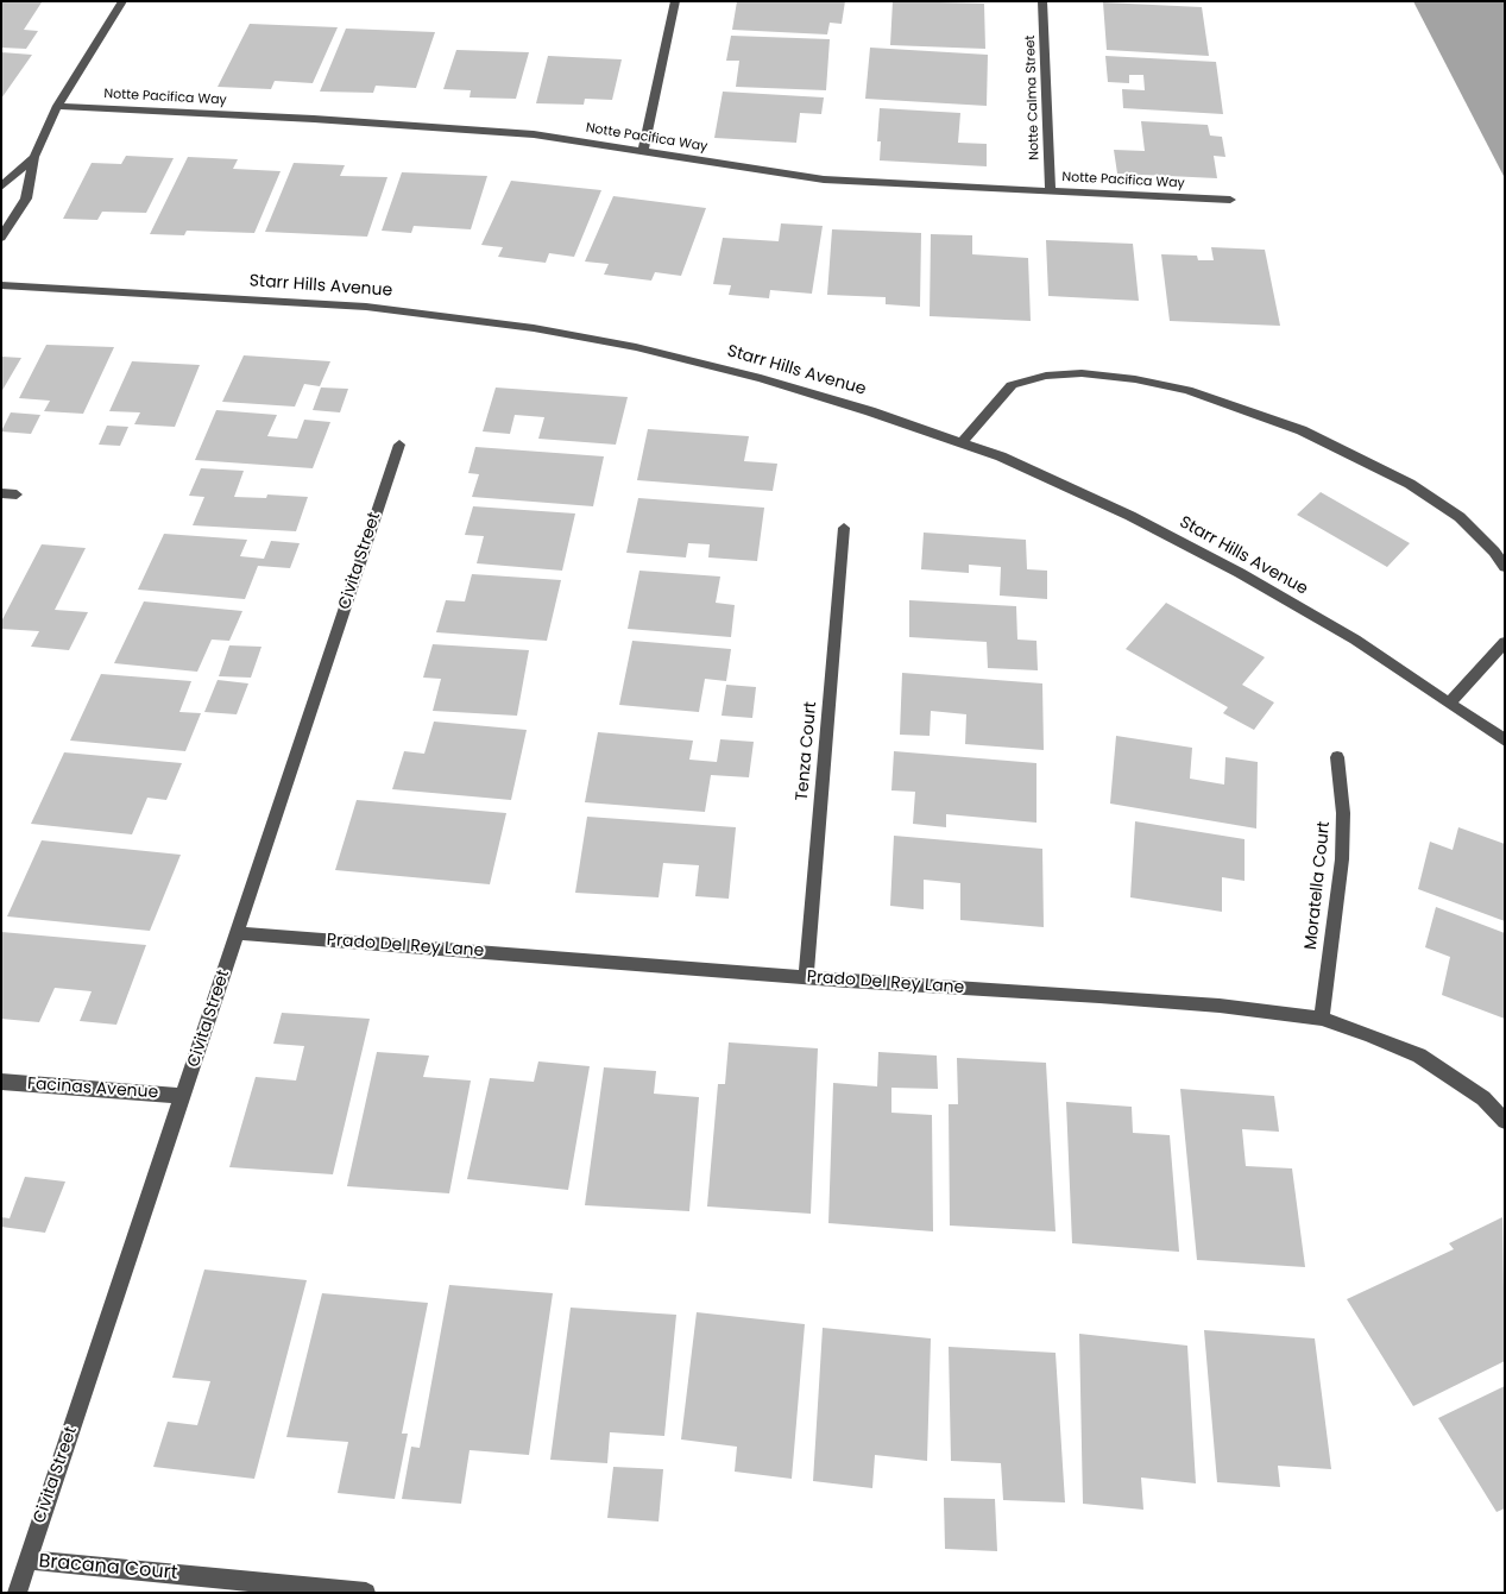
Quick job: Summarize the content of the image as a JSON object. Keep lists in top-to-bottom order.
{
  "streets": {
    "street": [
      "Notte Pacifica Way",
      "Notte Calma Street",
      "Starr Hills Avenue",
      "Civita Street",
      "Tenza Court",
      "Moratella Court",
      "Prado Del Rey Lane",
      "Facinas Avenue",
      "Bracana Court"
    ]
  },
  "crossings": [
    ["Notte Pacifica Way", "Notte Calma Street"],
    ["Civita Street", "Prado Del Rey Lane"],
    ["Civita Street", "Facinas Avenue"],
    ["Civita Street", "Bracana Court"],
    ["Tenza Court", "Prado Del Rey Lane"],
    ["Moratella Court", "Prado Del Rey Lane"]
  ]
}
